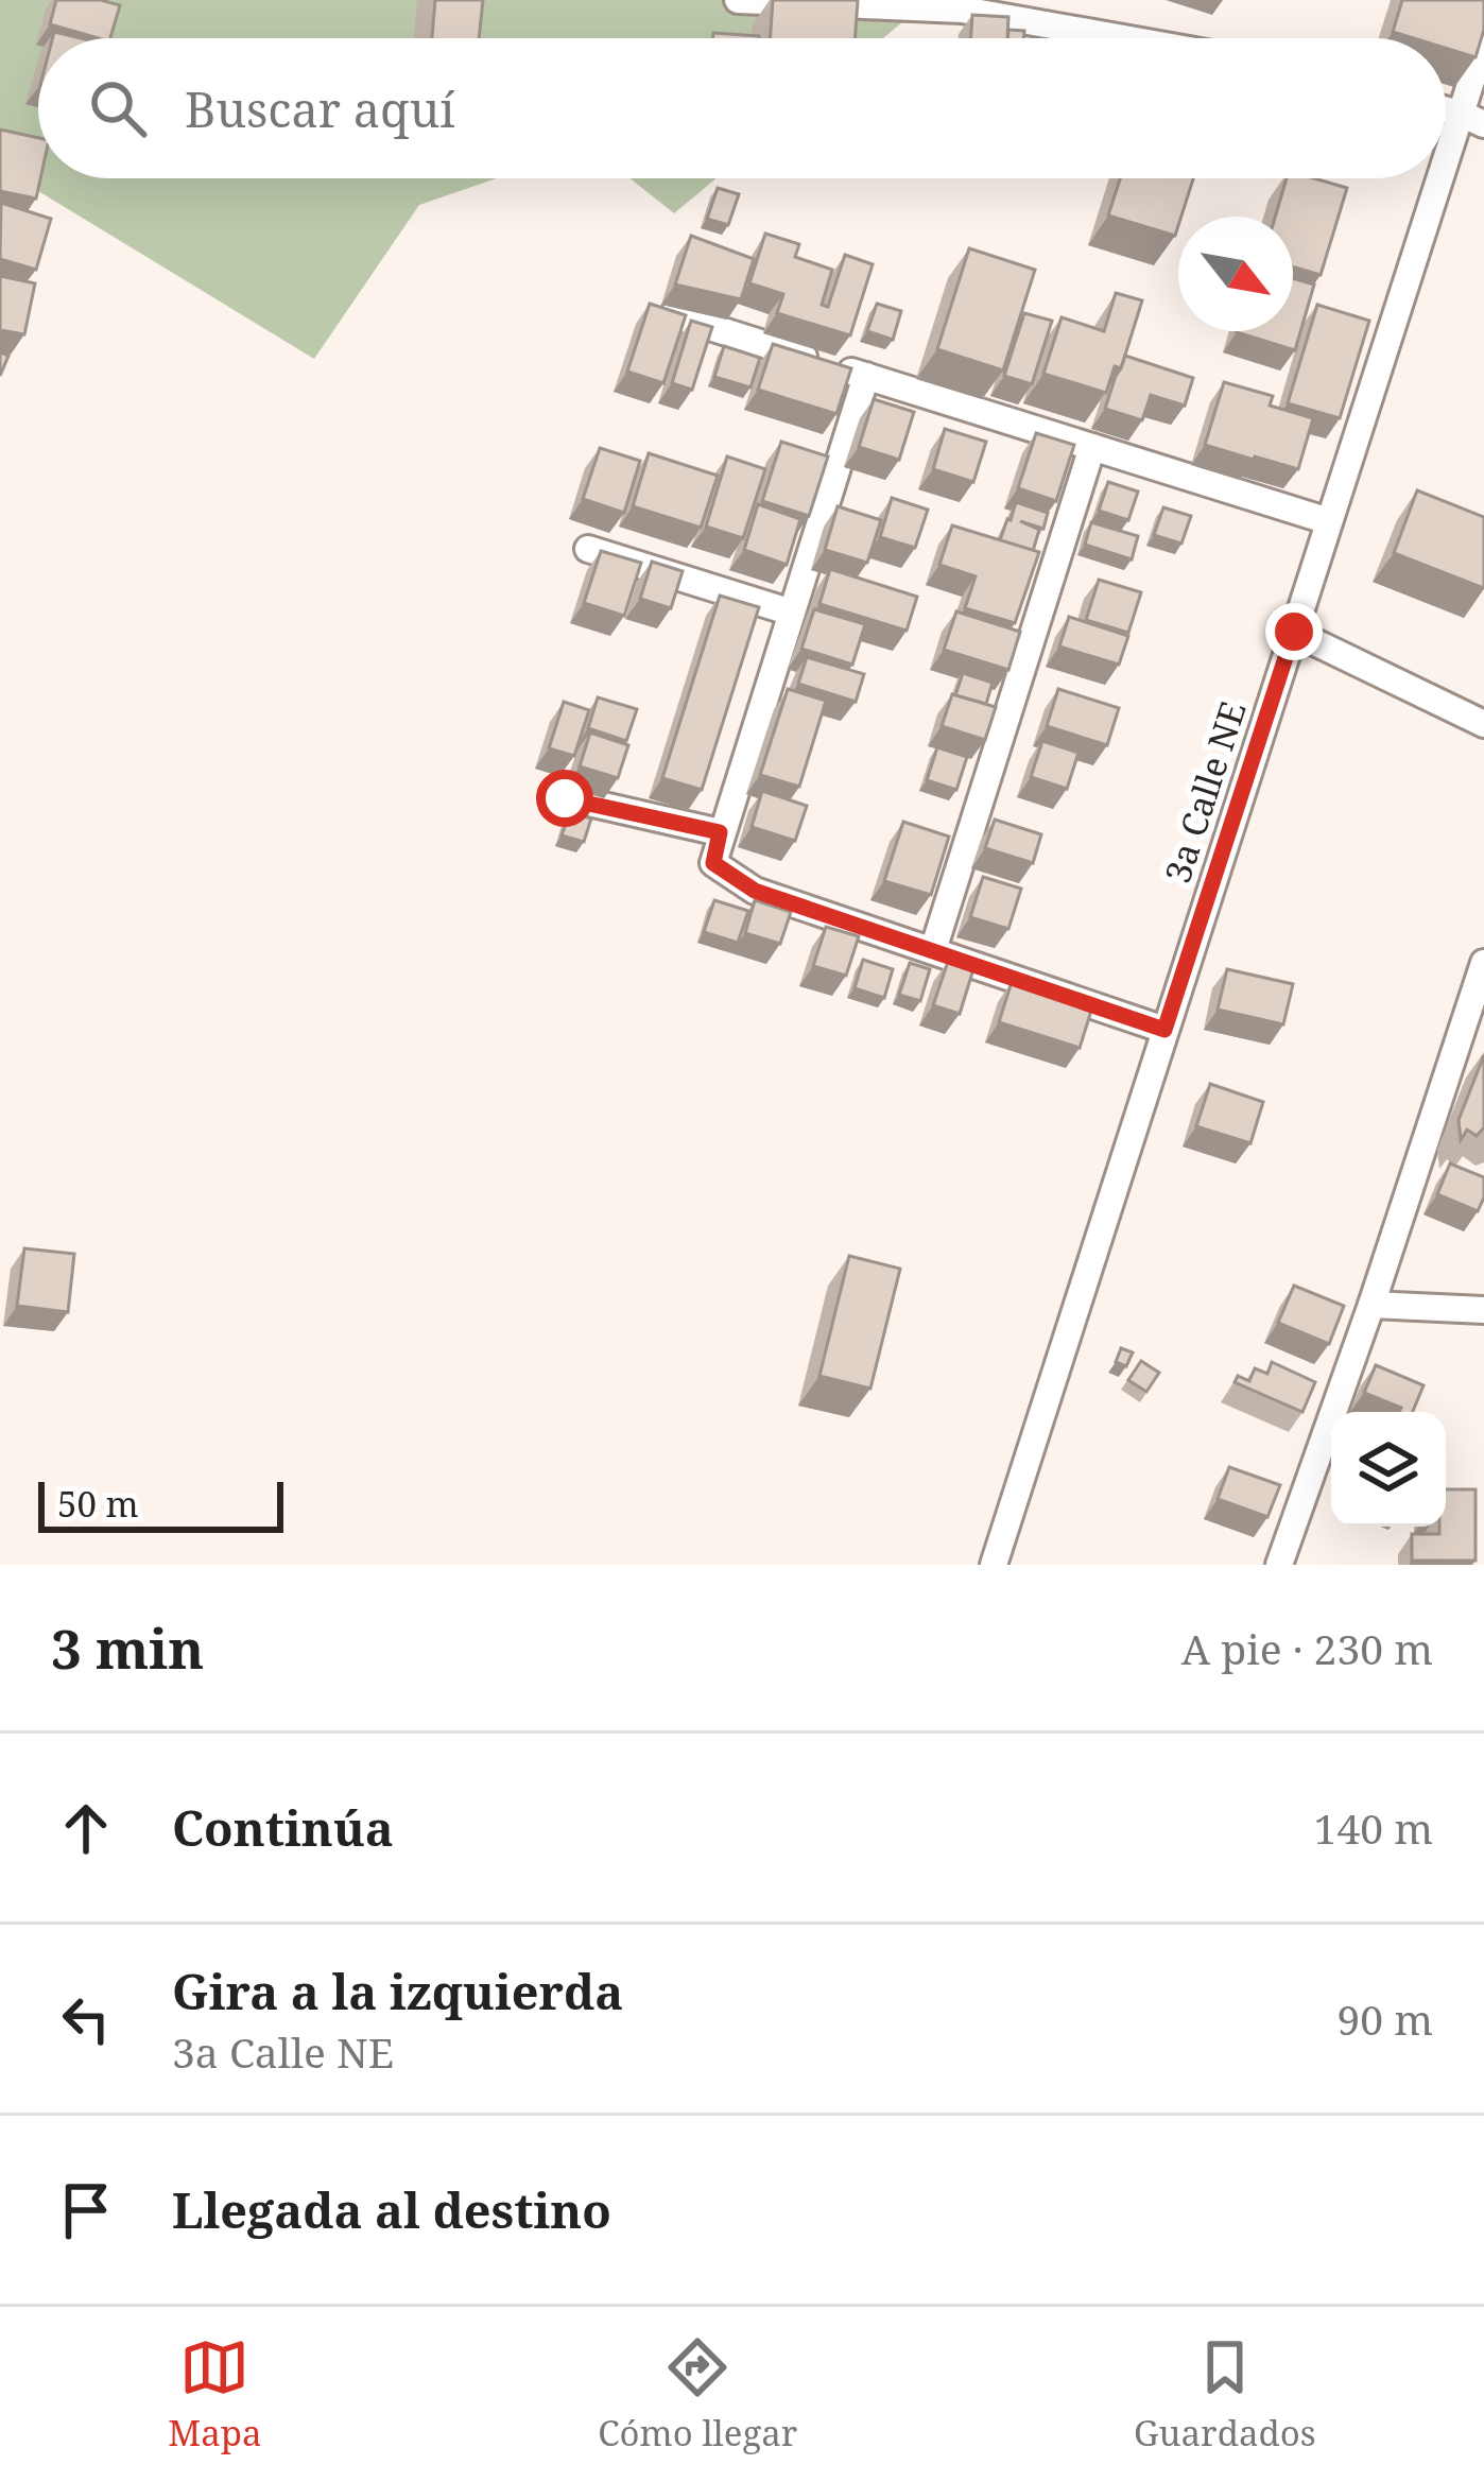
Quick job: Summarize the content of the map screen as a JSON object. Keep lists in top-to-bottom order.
{
  "streets": {
    "street": ["3a Calle NE"]
  },
  "scale_bar": "50 m",
  "north": "bottom right",
  "page": {
    "search": "Buscar aquí",
    "scale": "50 m",
    "heading": ["3 min", "A pie · 230 m"],
    "list": [
      ["Continúa", "140 m"],
      ["Gira a la izquierda", "3a Calle NE", "90 m"],
      "Llegada al destino"
    ],
    "nav": ["Mapa", "Cómo llegar", "Guardados"]
  }
}
